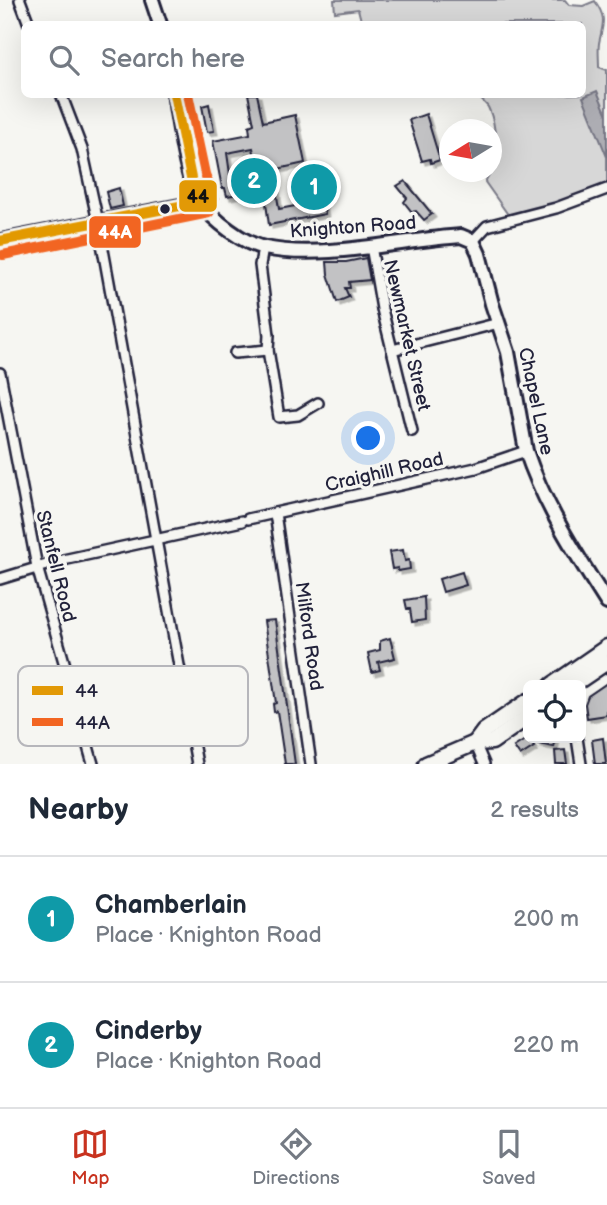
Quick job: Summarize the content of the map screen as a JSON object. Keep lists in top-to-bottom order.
{
  "streets": {
    "street": [
      "Knighton Road",
      "Newmarket Street",
      "Chapel Lane",
      "Craighill Road",
      "Stanfell Road",
      "Milford Road"
    ]
  },
  "crossings": [
    ["Knighton Road", "Newmarket Street"],
    ["Knighton Road", "Chapel Lane"],
    ["Chapel Lane", "Craighill Road"],
    ["Craighill Road", "Stanfell Road"],
    ["Craighill Road", "Milford Road"]
  ],
  "lines": ["transit line 44", "transit line 44A"],
  "legend": ["44", "44A"],
  "north": "left",
  "page": {
    "search": "Search here",
    "pins": ["2", "1"],
    "heading": ["Nearby", "2 results"],
    "list": [
      {
        "mark": "1",
        "name": "Chamberlain",
        "note": "Place · Knighton Road",
        "value": "200 m"
      },
      {
        "mark": "2",
        "name": "Cinderby",
        "note": "Place · Knighton Road",
        "value": "220 m"
      }
    ],
    "nav": ["Map", "Directions", "Saved"]
  }
}
